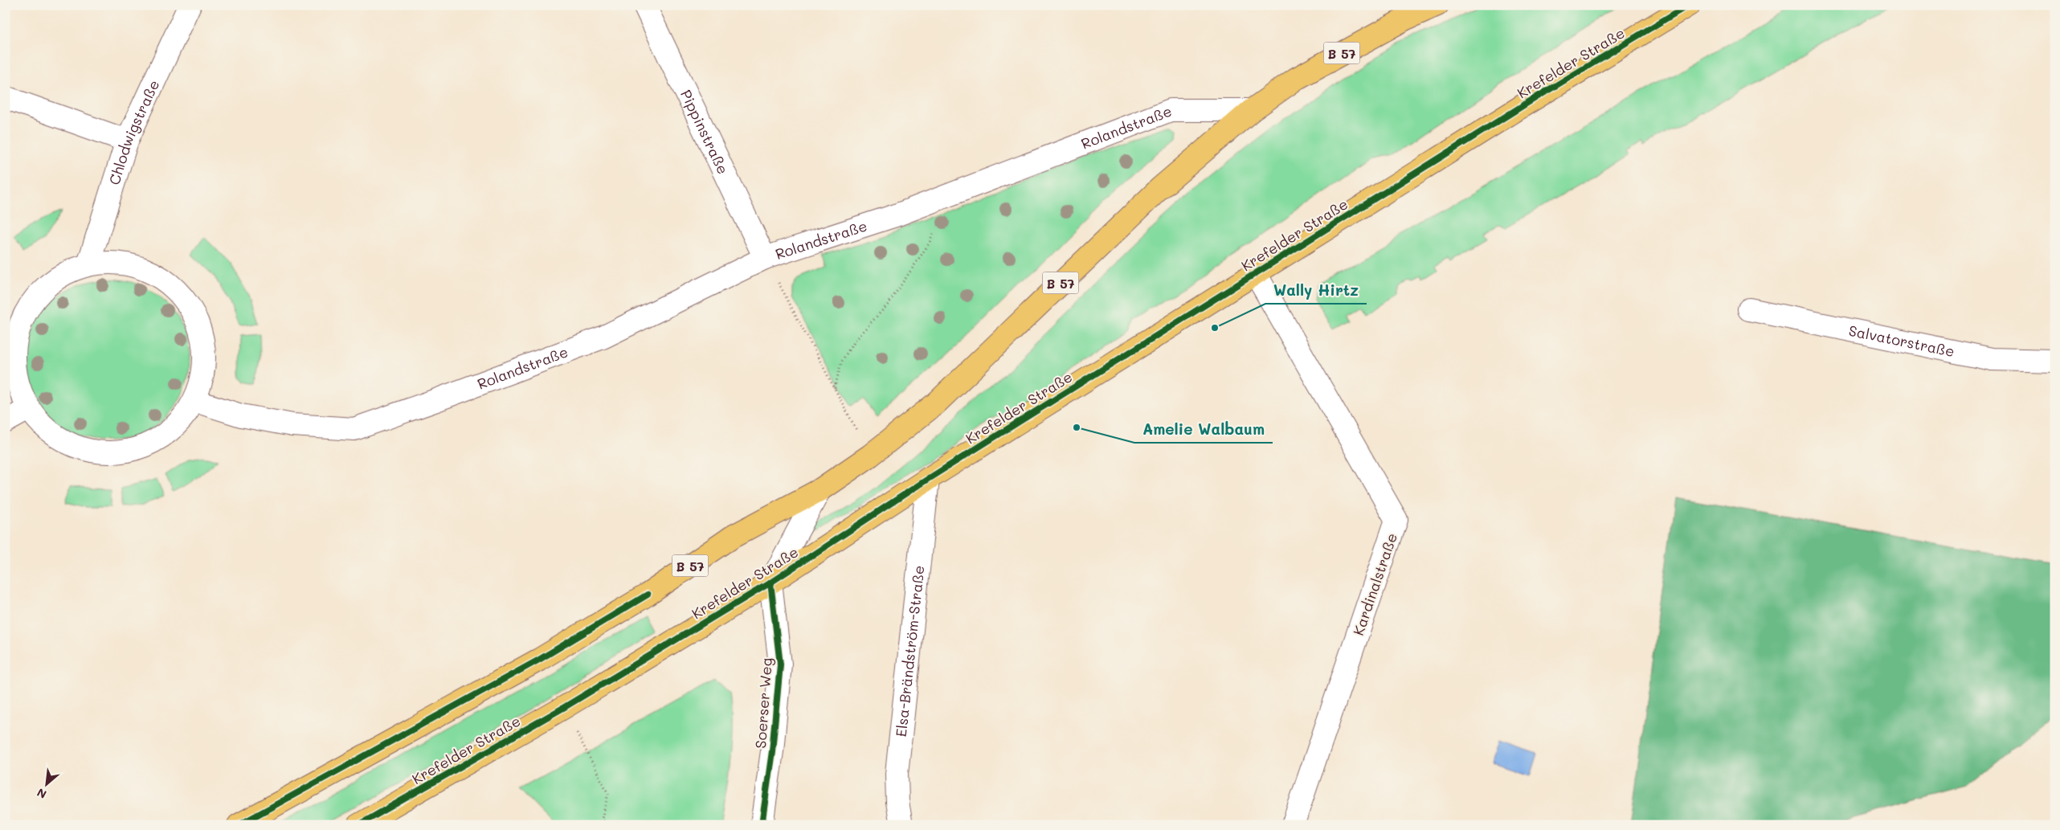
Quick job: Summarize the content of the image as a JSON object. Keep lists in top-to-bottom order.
{
  "streets": {
    "main road": ["B 57", "Krefelder Straße"],
    "street": [
      "Rolandstraße",
      "Pippinstraße",
      "Chlodwigstraße",
      "Salvatorstraße",
      "Kardinalstraße",
      "Elsa-Brändström-Straße",
      "Soerser Weg"
    ]
  },
  "crossings": [
    ["B 57", "Krefelder Straße"],
    ["B 57", "Rolandstraße"],
    ["Krefelder Straße", "Rolandstraße"],
    ["Krefelder Straße", "Kardinalstraße"],
    ["Krefelder Straße", "Elsa-Brändström-Straße"],
    ["Krefelder Straße", "Soerser Weg"],
    ["Rolandstraße", "Pippinstraße"]
  ],
  "places": ["Wally Hirtz", "Amelie Walbaum"],
  "north": "bottom left"
}
